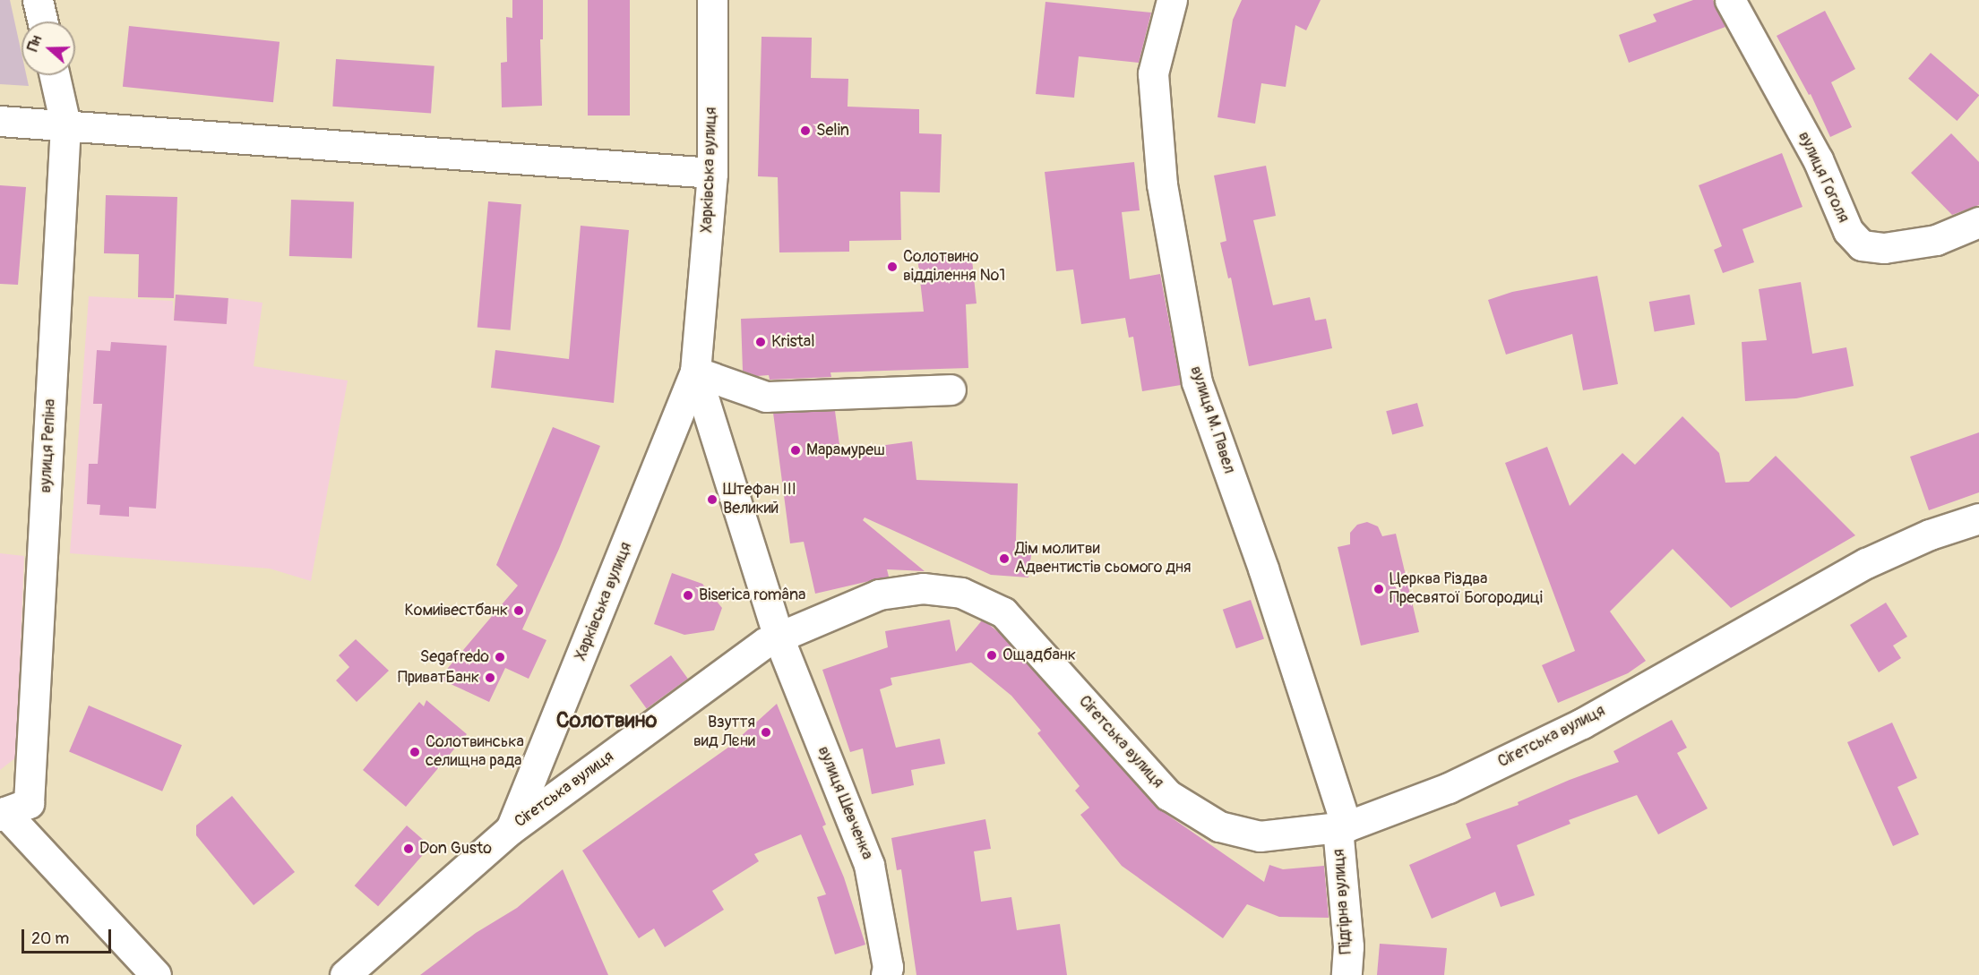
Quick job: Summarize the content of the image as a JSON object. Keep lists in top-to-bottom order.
{
  "streets": {
    "street": [
      "Харківська вулиця",
      "вулиця Гоголя",
      "вулиця М. Павел",
      "вулиця Репіна",
      "Сігетська вулиця",
      "вулиця Шевченка",
      "Підгірна вулиця"
    ]
  },
  "crossings": [
    ["Харківська вулиця", "Сігетська вулиця"],
    ["Харківська вулиця", "вулиця Шевченка"],
    ["вулиця М. Павел", "Сігетська вулиця"],
    ["вулиця М. Павел", "Підгірна вулиця"],
    ["Сігетська вулиця", "вулиця Шевченка"],
    ["Сігетська вулиця", "Підгірна вулиця"]
  ],
  "districts": ["Солотвино"],
  "places": [
    "Selin",
    "Солотвино відділення №1",
    "Kristal",
    "Марамуреш",
    "Штефан III Великий",
    "Дім молитви Адвентистів сьомого дня",
    "Церква Різдва Пресвятої Богородиці",
    "Biserica româna",
    "Комиівестбанк",
    "Ощадбанк",
    "Segafredo",
    "ПриватБанк",
    "Взуття вид Лєни",
    "Солотвинська селищна рада",
    "Don Gusto"
  ],
  "scale_bar": "20 m",
  "north": "left"
}
